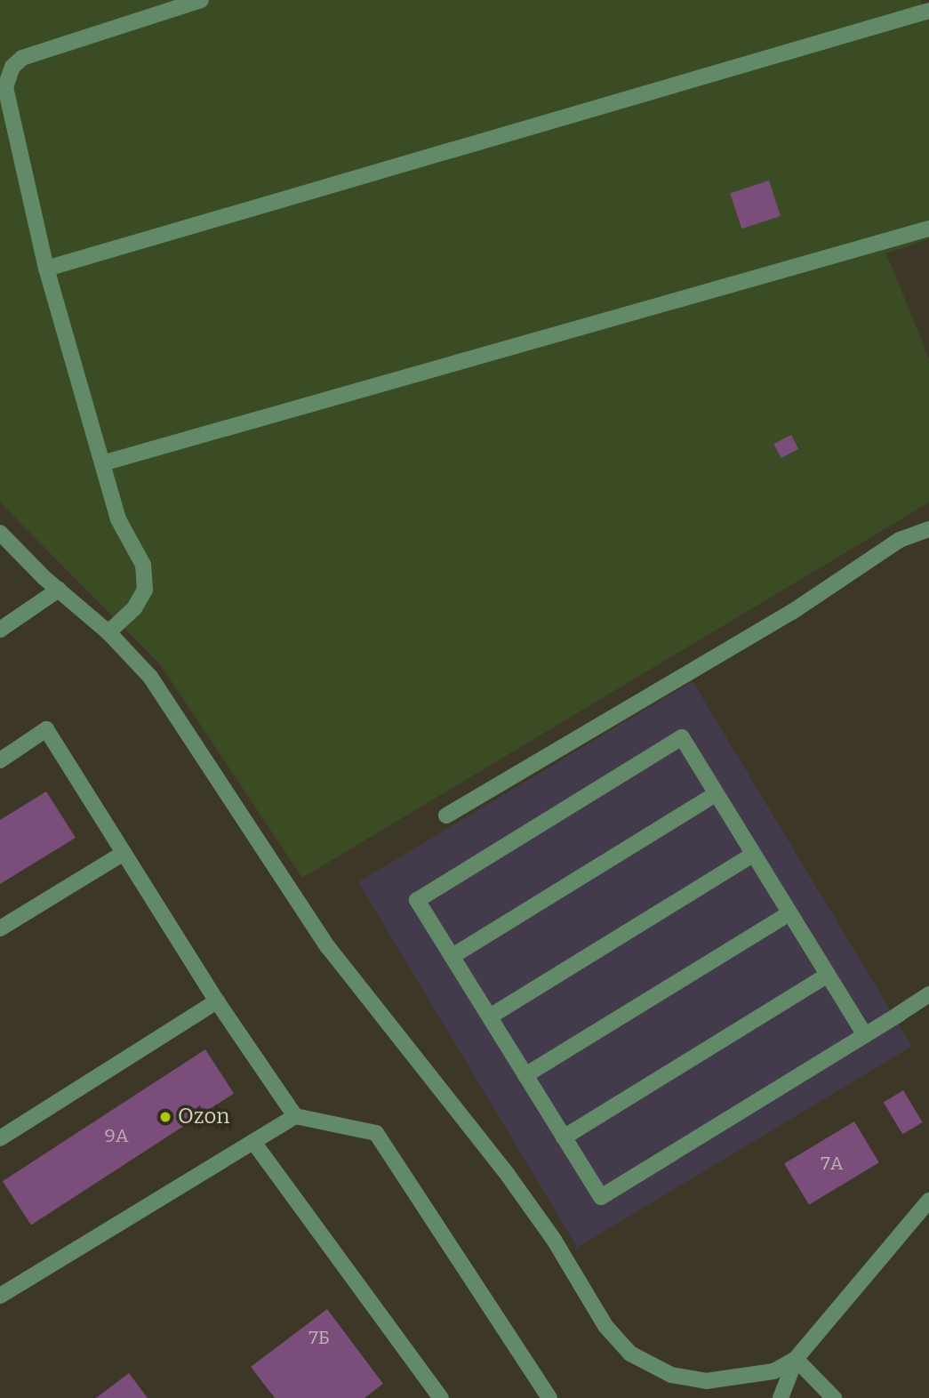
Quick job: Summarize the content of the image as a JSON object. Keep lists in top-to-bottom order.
{
  "places": ["Ozon"],
  "house_numbers": ["9А", "7А", "7Б"]
}
